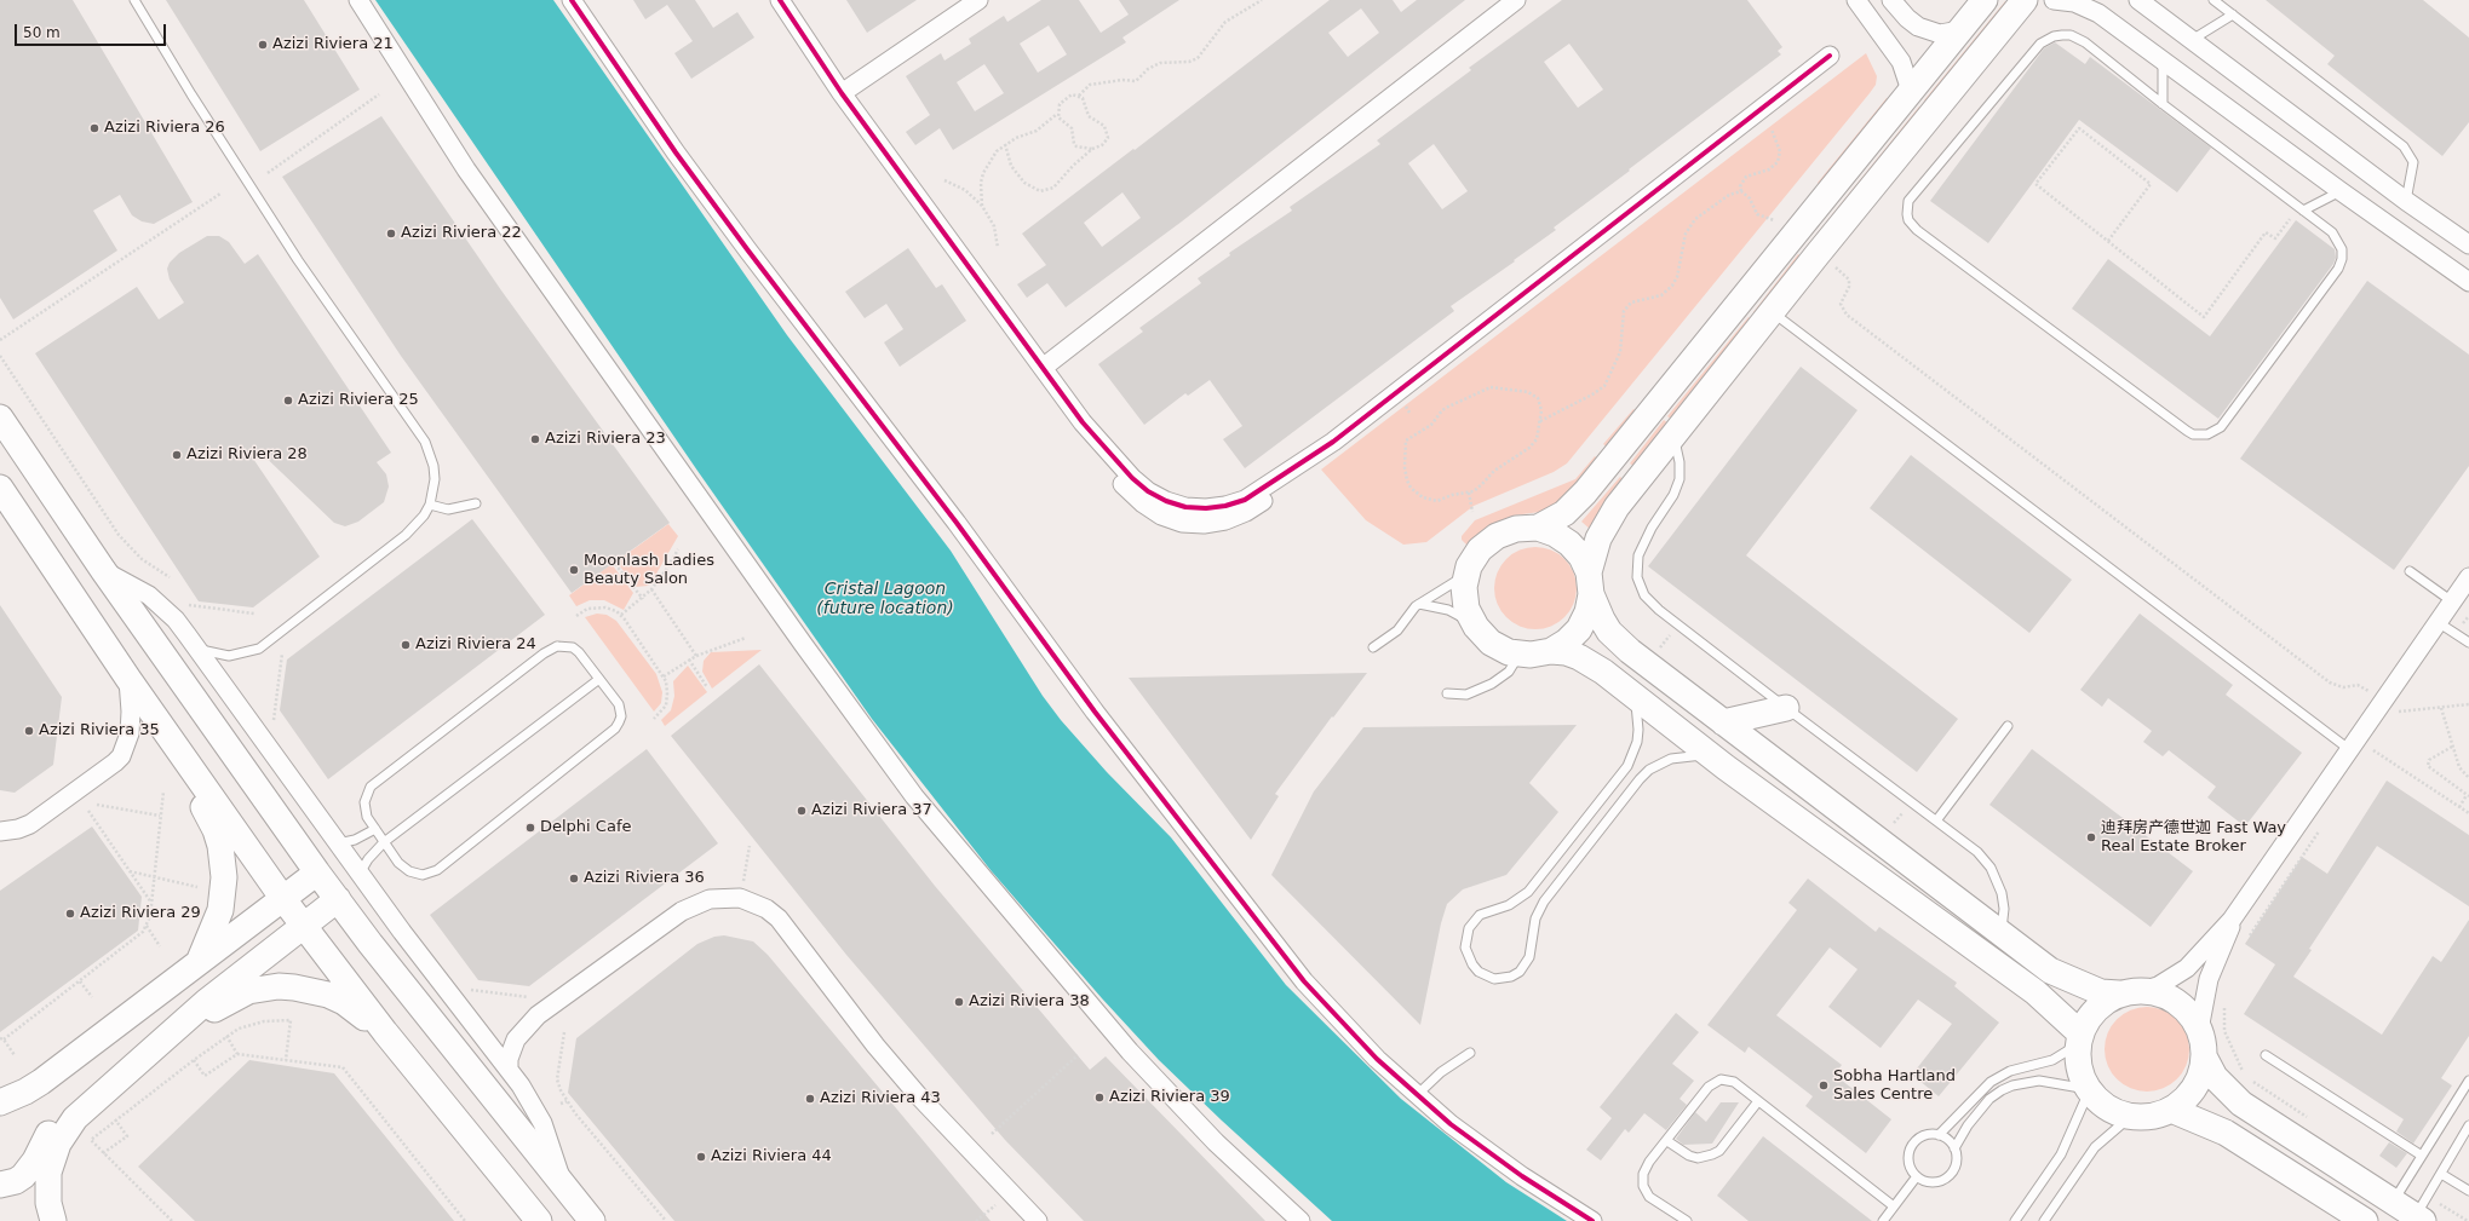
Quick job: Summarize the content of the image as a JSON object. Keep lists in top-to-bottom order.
{
  "water": ["Cristal Lagoon (future location)"],
  "places": [
    "Azizi Riviera 21",
    "Azizi Riviera 26",
    "Azizi Riviera 22",
    "Azizi Riviera 25",
    "Azizi Riviera 23",
    "Azizi Riviera 28",
    "Moonlash Ladies Beauty Salon",
    "Azizi Riviera 24",
    "Azizi Riviera 35",
    "Azizi Riviera 37",
    "Delphi Cafe",
    "迪拜房产德世迦 Fast Way Real Estate Broker",
    "Azizi Riviera 36",
    "Azizi Riviera 29",
    "Azizi Riviera 38",
    "Sobha Hartland Sales Centre",
    "Azizi Riviera 39",
    "Azizi Riviera 43",
    "Azizi Riviera 44"
  ],
  "scale_bar": "50 m"
}
